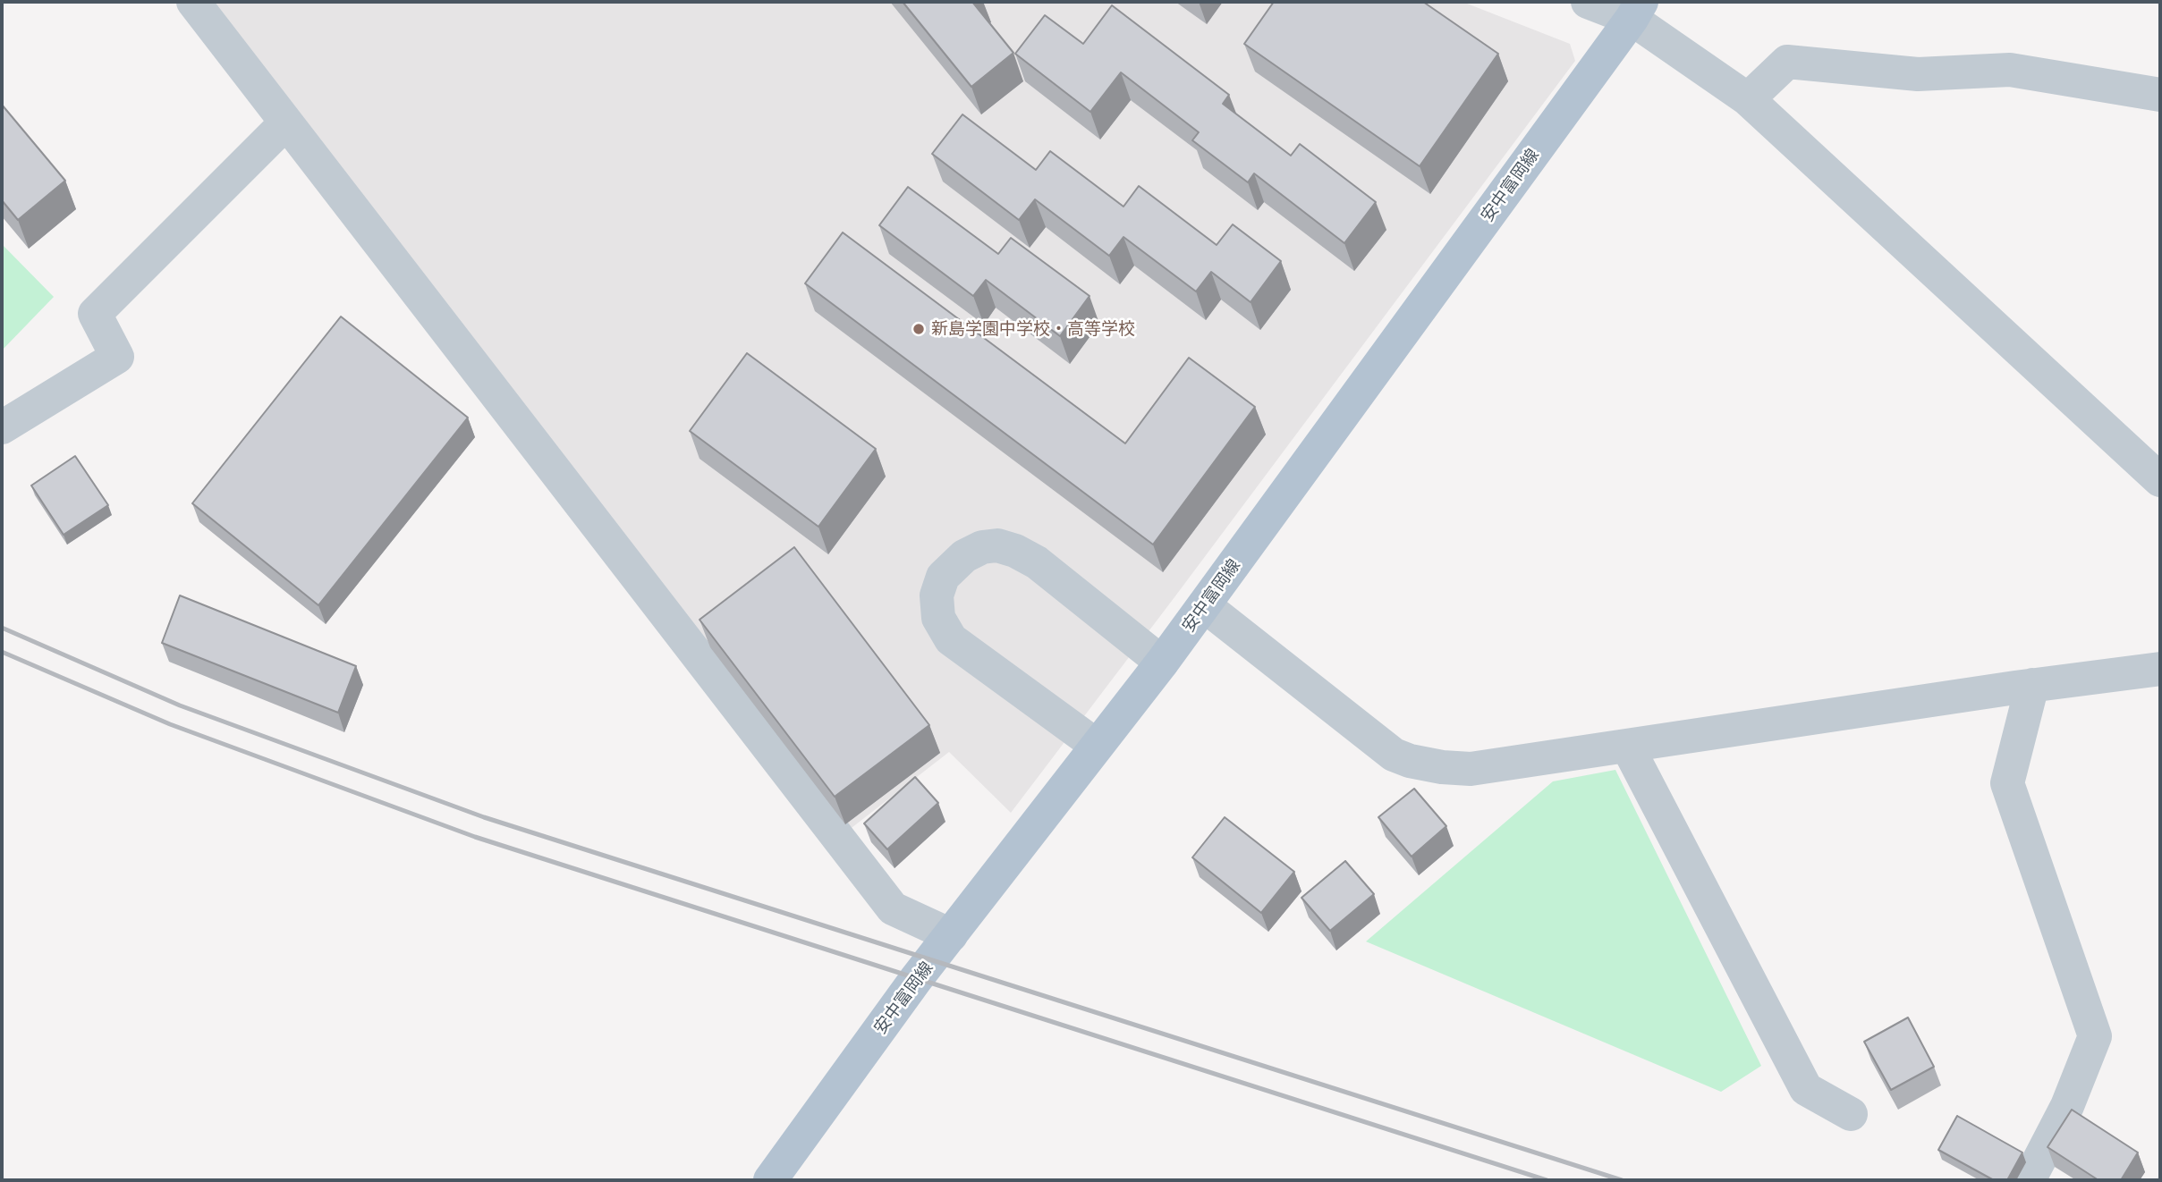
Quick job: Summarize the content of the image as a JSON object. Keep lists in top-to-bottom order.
{
  "streets": {
    "main road": ["安中富岡線"]
  },
  "places": ["新島学園中学校・高等学校"]
}
